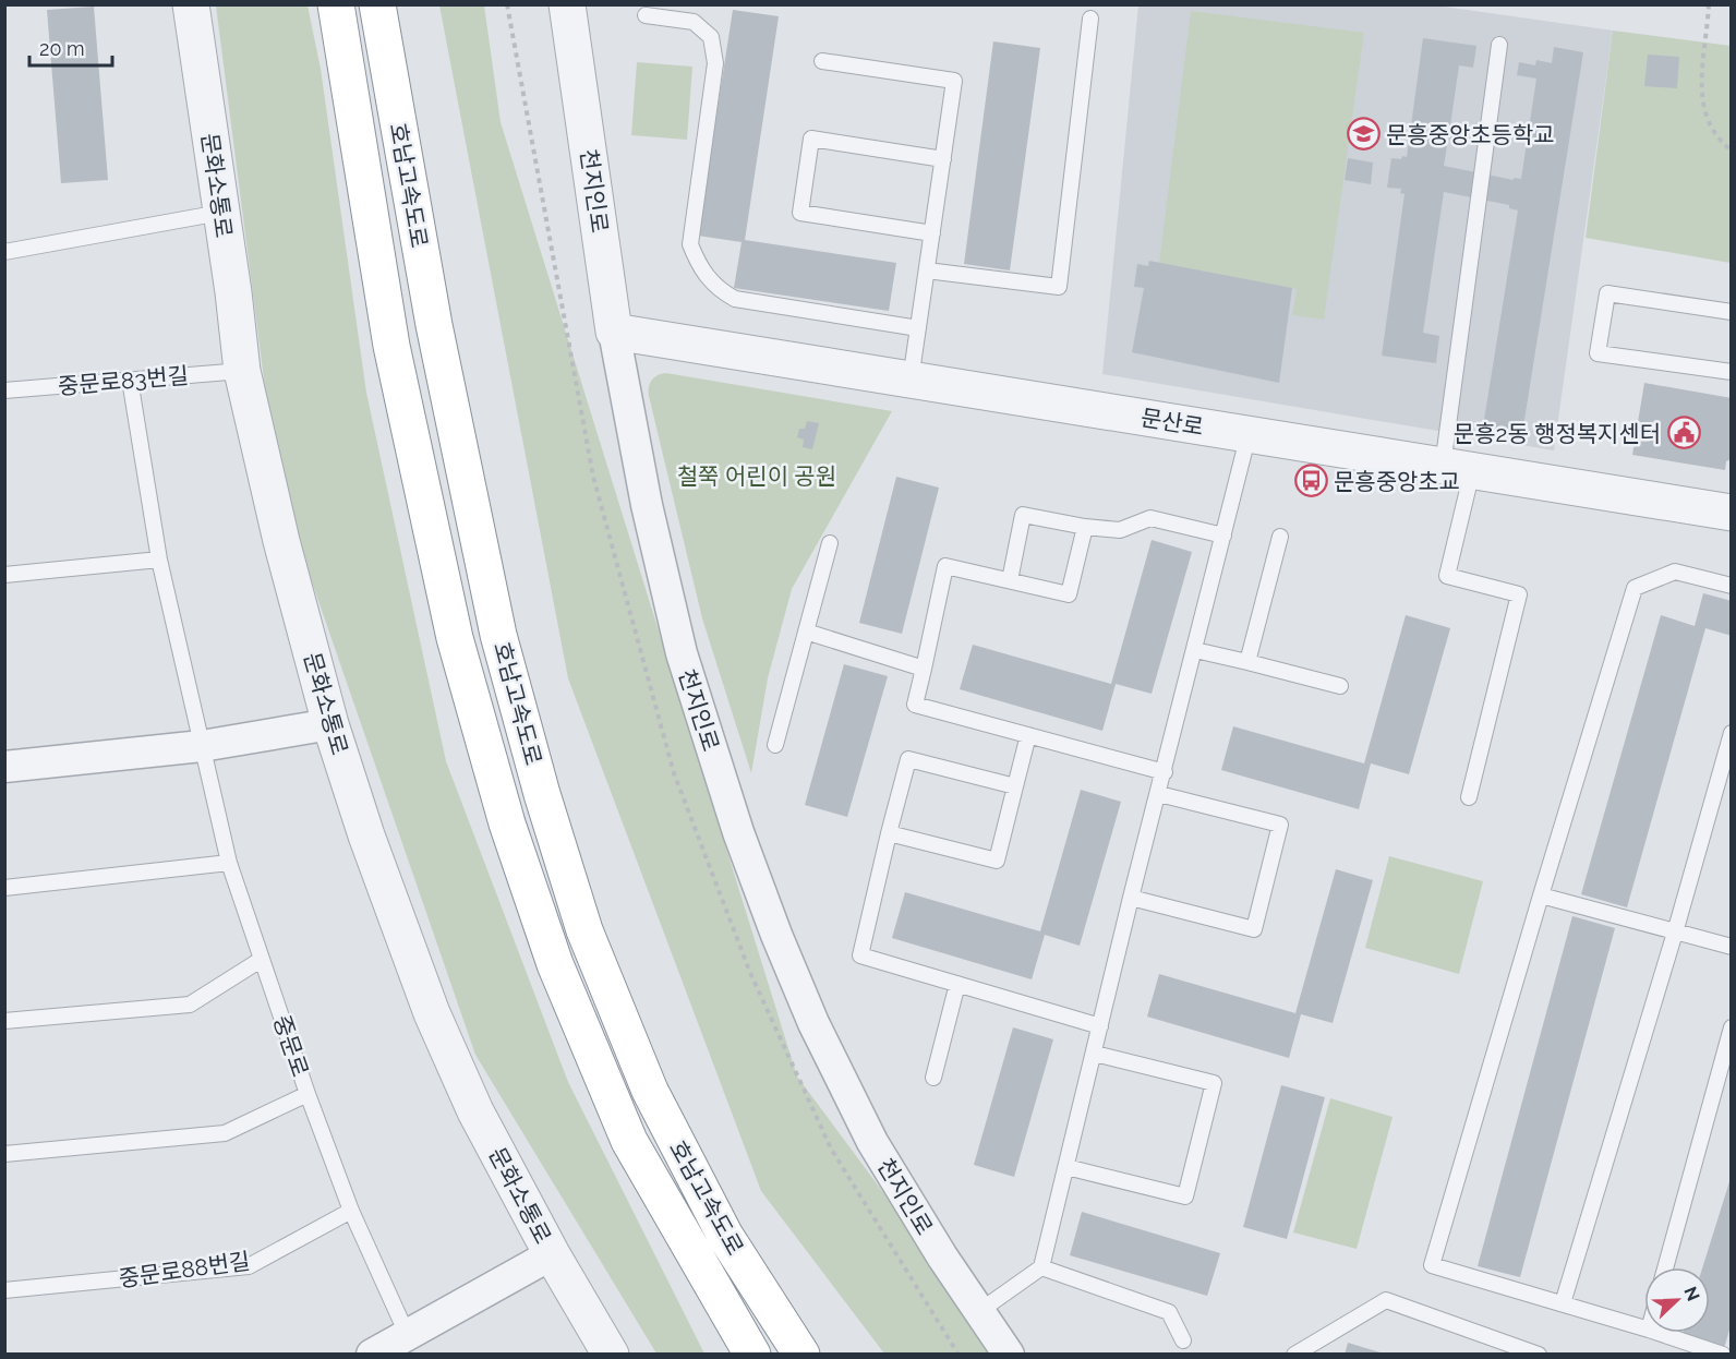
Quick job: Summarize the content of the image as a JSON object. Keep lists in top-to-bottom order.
{
  "streets": {
    "highway": ["호남고속도로"],
    "street": ["문화소통로", "천지인로", "문산로"],
    "lane": ["중문로83번길", "중문로", "중문로88번길"]
  },
  "crossings": [
    ["문화소통로", "중문로83번길"],
    ["천지인로", "문산로"],
    ["중문로83번길", "중문로"],
    ["중문로", "중문로88번길"]
  ],
  "parks": ["철쭉 어린이 공원"],
  "places": {
    "school or university": ["문흥중앙초등학교"],
    "public building": ["문흥2동 행정복지센터"],
    "bus stop": ["문흥중앙초교"]
  },
  "scale_bar": "20 m",
  "north": "top right"
}
